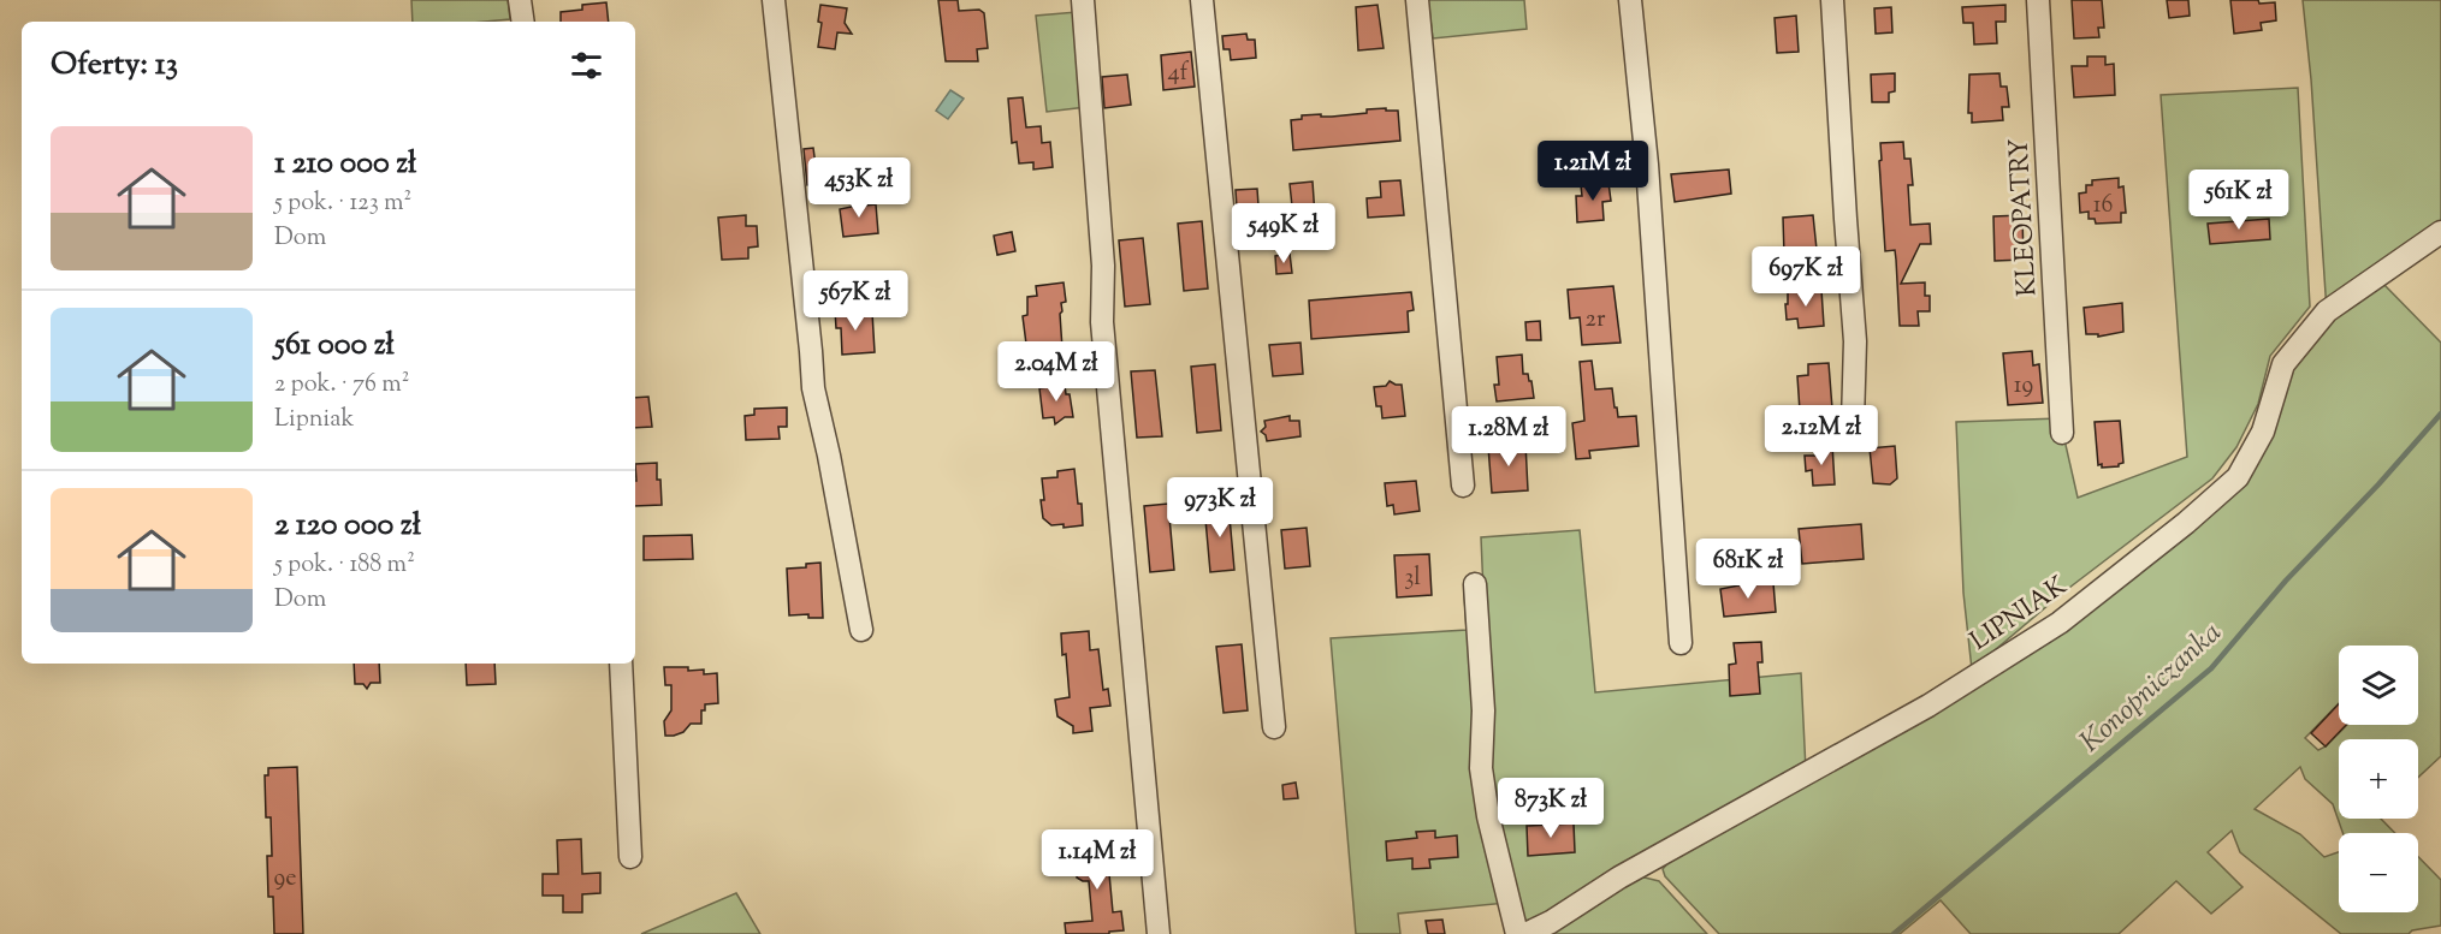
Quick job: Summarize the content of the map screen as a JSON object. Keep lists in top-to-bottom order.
{
  "streets": {
    "street": ["KLEOPATRY", "LIPNIAK"]
  },
  "water": ["Konopniczanka"],
  "house_numbers": [
    "4f",
    "16",
    "2r",
    "19",
    "3l",
    "9e"
  ],
  "page": {
    "heading": "Oferty: 13",
    "list": [
      {
        "name": "1 210 000 zł",
        "note": "5 pok. · 123 m² · Dom"
      },
      {
        "name": "561 000 zł",
        "note": "2 pok. · 76 m² · Lipniak"
      },
      {
        "name": "2 120 000 zł",
        "note": "5 pok. · 188 m² · Dom"
      }
    ],
    "price": [
      "1.21M zł",
      "453K zł",
      "561K zł",
      "549K zł",
      "697K zł",
      "567K zł",
      "2.04M zł",
      "2.12M zł",
      "1.28M zł",
      "973K zł",
      "681K zł",
      "873K zł",
      "1.14M zł"
    ],
    "map_buttons": ["+", "−"]
  }
}
